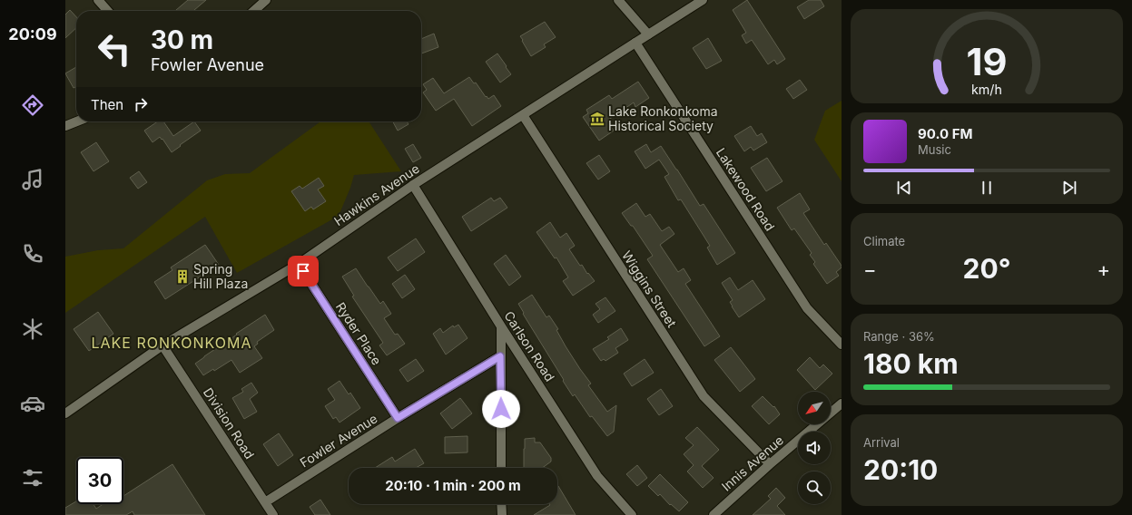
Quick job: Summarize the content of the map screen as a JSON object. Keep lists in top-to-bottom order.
{
  "streets": {
    "street": [
      "Lakewood Road",
      "Hawkins Avenue",
      "Wiggins Street",
      "Ryder Place",
      "Carlson Road",
      "Division Road",
      "Fowler Avenue",
      "Innis Avenue"
    ]
  },
  "crossings": [
    ["Lakewood Road", "Hawkins Avenue"],
    ["Hawkins Avenue", "Wiggins Street"],
    ["Hawkins Avenue", "Ryder Place"],
    ["Hawkins Avenue", "Carlson Road"],
    ["Hawkins Avenue", "Division Road"],
    ["Wiggins Street", "Innis Avenue"],
    ["Ryder Place", "Fowler Avenue"],
    ["Division Road", "Fowler Avenue"]
  ],
  "districts": ["LAKE RONKONKOMA"],
  "places": {
    "museum": ["Lake Ronkonkoma Historical Society"],
    "building": ["Spring Hill Plaza"]
  },
  "north": "bottom left",
  "page": {
    "tabs": "20:09",
    "turn": ["30 m", "Fowler Avenue"],
    "then": "Then",
    "song": ["90.0 FM", "Music"],
    "tile": [
      "Climate",
      ["Range · 36%", "180 km"],
      ["Arrival", "20:10"]
    ],
    "heat": ["−", "20°", "+"],
    "limit": "30",
    "trip": "20:10 · 1 min · 200 m",
    "gauge": ["19", "km/h"]
  }
}
